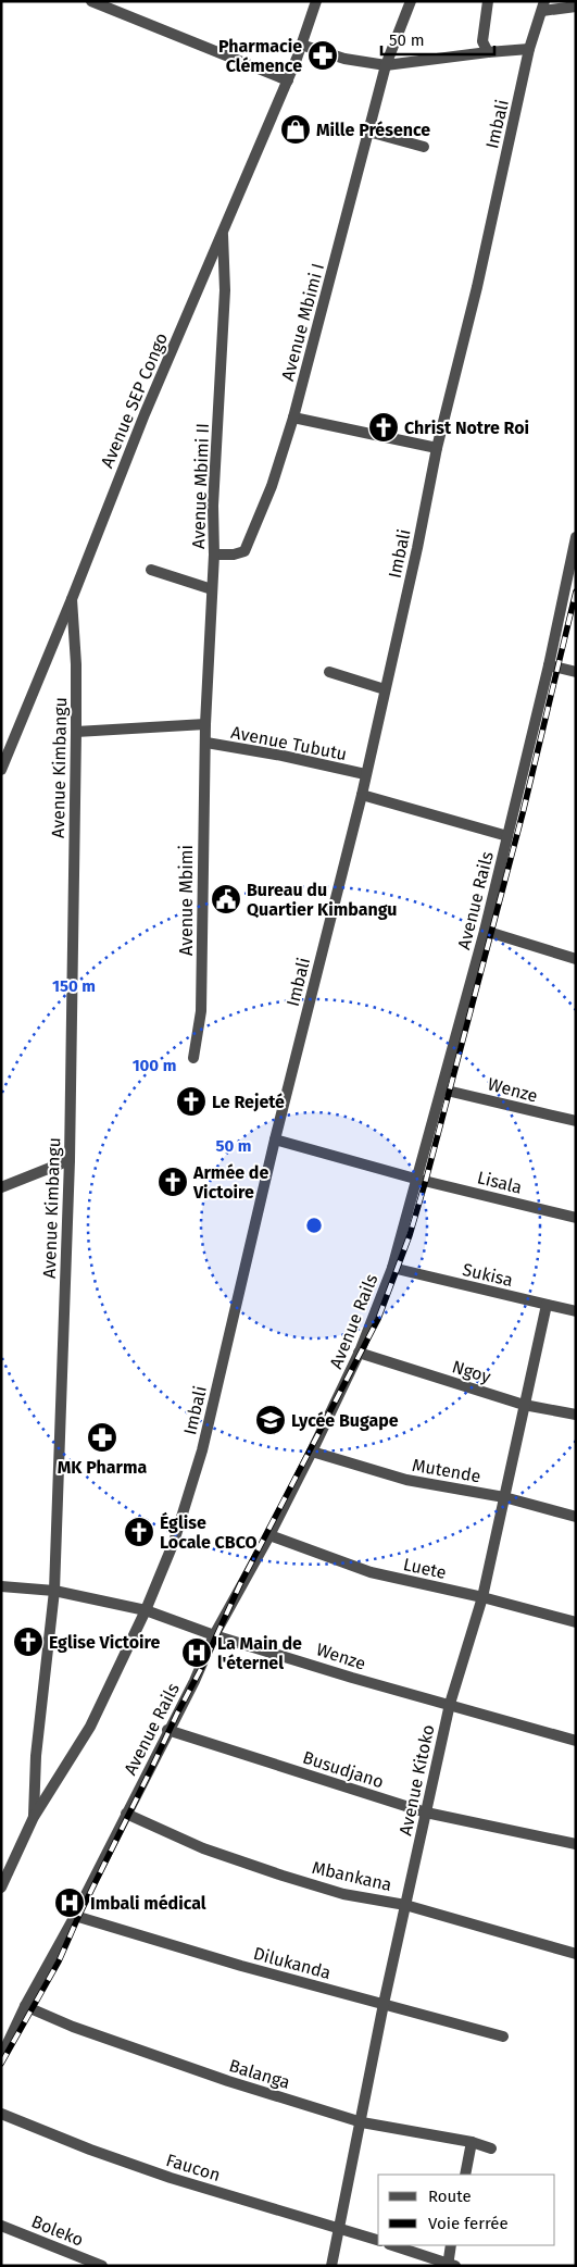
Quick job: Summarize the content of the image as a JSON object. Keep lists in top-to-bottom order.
{
  "streets": {
    "street": [
      "Imbali",
      "Avenue Mbimi I",
      "Avenue SEP Congo",
      "Avenue Mbimi II",
      "Avenue Tubutu",
      "Avenue Kimbangu",
      "Avenue Mbimi",
      "Avenue Rails",
      "Wenze",
      "Lisala",
      "Sukisa",
      "Ngoy",
      "Mutende",
      "Luete",
      "Busudjano",
      "Avenue Kitoko",
      "Mbankana",
      "Dilukanda",
      "Balanga",
      "Faucon",
      "Boleko"
    ]
  },
  "crossings": [
    ["Imbali", "Avenue Tubutu"],
    ["Imbali", "Avenue Kimbangu"],
    ["Imbali", "Wenze"],
    ["Imbali", "Lisala"],
    ["Avenue Mbimi I", "Avenue Mbimi II"],
    ["Avenue SEP Congo", "Avenue Mbimi II"],
    ["Avenue SEP Congo", "Avenue Kimbangu"],
    ["Avenue Mbimi II", "Avenue Tubutu"],
    ["Avenue Mbimi II", "Avenue Mbimi"],
    ["Avenue Tubutu", "Avenue Mbimi"],
    ["Avenue Kimbangu", "Wenze"],
    ["Avenue Rails", "Wenze"],
    ["Avenue Rails", "Lisala"],
    ["Avenue Rails", "Sukisa"],
    ["Avenue Rails", "Ngoy"],
    ["Avenue Rails", "Mutende"],
    ["Avenue Rails", "Luete"],
    ["Avenue Rails", "Busudjano"],
    ["Avenue Rails", "Mbankana"],
    ["Avenue Rails", "Dilukanda"],
    ["Avenue Rails", "Balanga"],
    ["Wenze", "Avenue Kitoko"],
    ["Sukisa", "Avenue Kitoko"],
    ["Ngoy", "Avenue Kitoko"],
    ["Mutende", "Avenue Kitoko"],
    ["Luete", "Avenue Kitoko"],
    ["Busudjano", "Avenue Kitoko"],
    ["Avenue Kitoko", "Mbankana"],
    ["Avenue Kitoko", "Dilukanda"],
    ["Avenue Kitoko", "Balanga"],
    ["Avenue Kitoko", "Faucon"]
  ],
  "places": {
    "pharmacy": ["Pharmacie Clémence", "MK Pharma"],
    "shop": ["Mille Présence"],
    "church": [
      "Christ Notre Roi",
      "Le Rejeté",
      "Armée de Victoire",
      "Église Locale CBCO",
      "Eglise Victoire"
    ],
    "public building": ["Bureau du Quartier Kimbangu"],
    "school or university": ["Lycée Bugape"],
    "hospital": ["La Main de l'éternel", "Imbali médical"]
  },
  "legend": ["Route", "Voie ferrée"],
  "scale_bar": "50 m",
  "rings": ["150 m", "100 m", "50 m"]
}
